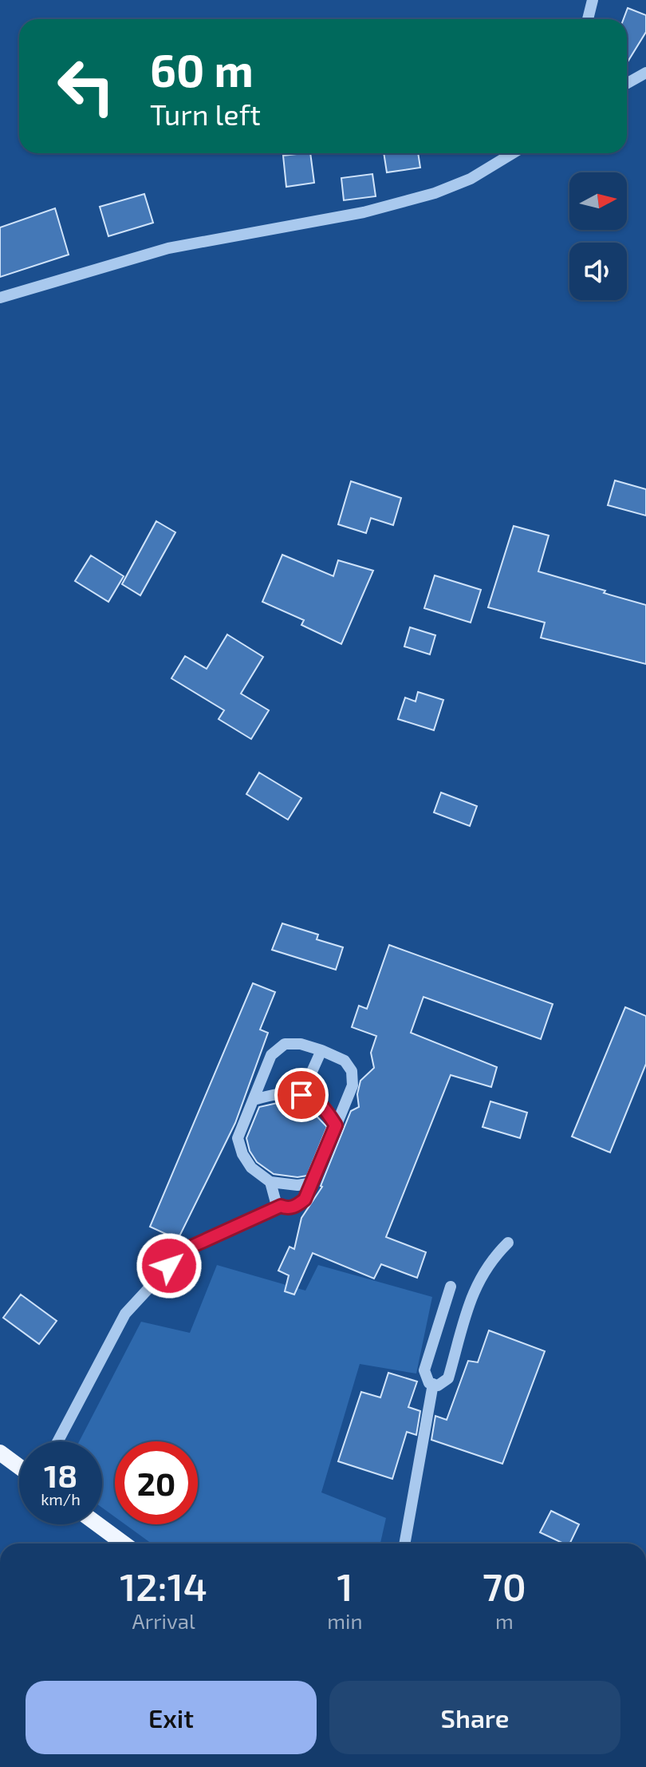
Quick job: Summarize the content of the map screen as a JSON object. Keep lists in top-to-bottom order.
{
  "north": "right",
  "page": {
    "turn": ["60 m", "Turn left"],
    "speed": "18 km/h",
    "limit": "20",
    "eta": [
      "12:14",
      "Arrival",
      "1",
      "min",
      "70",
      "m"
    ],
    "buttons": ["Exit", "Share"]
  }
}
